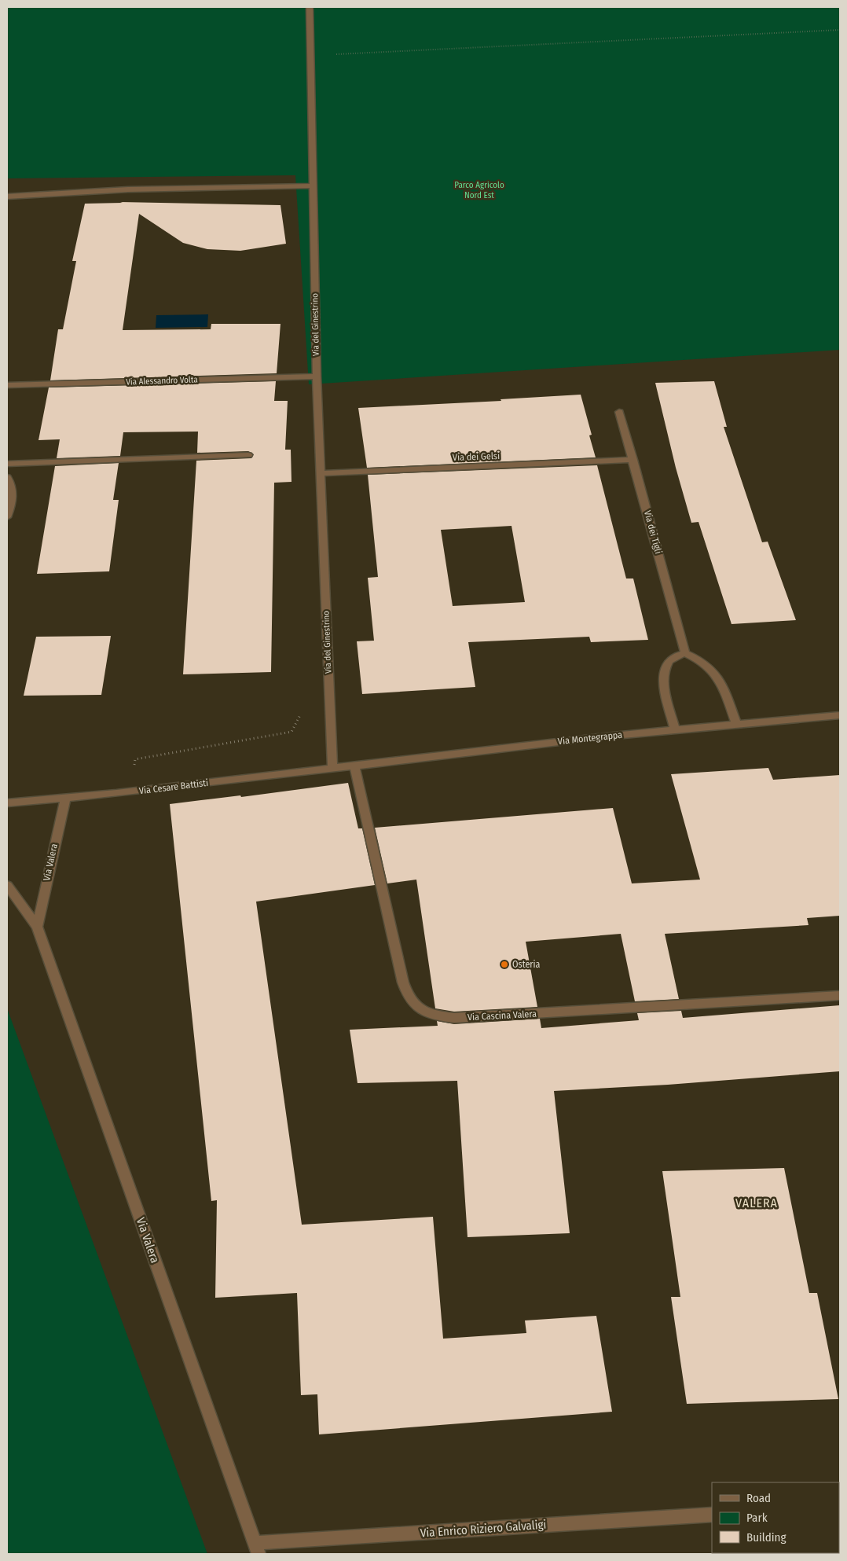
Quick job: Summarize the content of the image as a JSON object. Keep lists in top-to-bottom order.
{
  "streets": {
    "street": [
      "Via del Ginestrino",
      "Via Alessandro Volta",
      "Via dei Gelsi",
      "Via dei Tigli",
      "Via Montegrappa",
      "Via Cesare Battisti",
      "Via Valera",
      "Via Cascina Valera",
      "Via Enrico Riziero Galvaligi"
    ]
  },
  "crossings": [
    ["Via del Ginestrino", "Via Alessandro Volta"],
    ["Via del Ginestrino", "Via dei Gelsi"],
    ["Via del Ginestrino", "Via Montegrappa"],
    ["Via del Ginestrino", "Via Cesare Battisti"],
    ["Via dei Gelsi", "Via dei Tigli"],
    ["Via Montegrappa", "Via Cesare Battisti"],
    ["Via Montegrappa", "Via Cascina Valera"],
    ["Via Cesare Battisti", "Via Valera"],
    ["Via Valera", "Via Enrico Riziero Galvaligi"]
  ],
  "districts": ["VALERA"],
  "parks": ["Parco Agricolo Nord Est"],
  "places": ["Osteria"],
  "legend": ["Road", "Park", "Building"]
}
